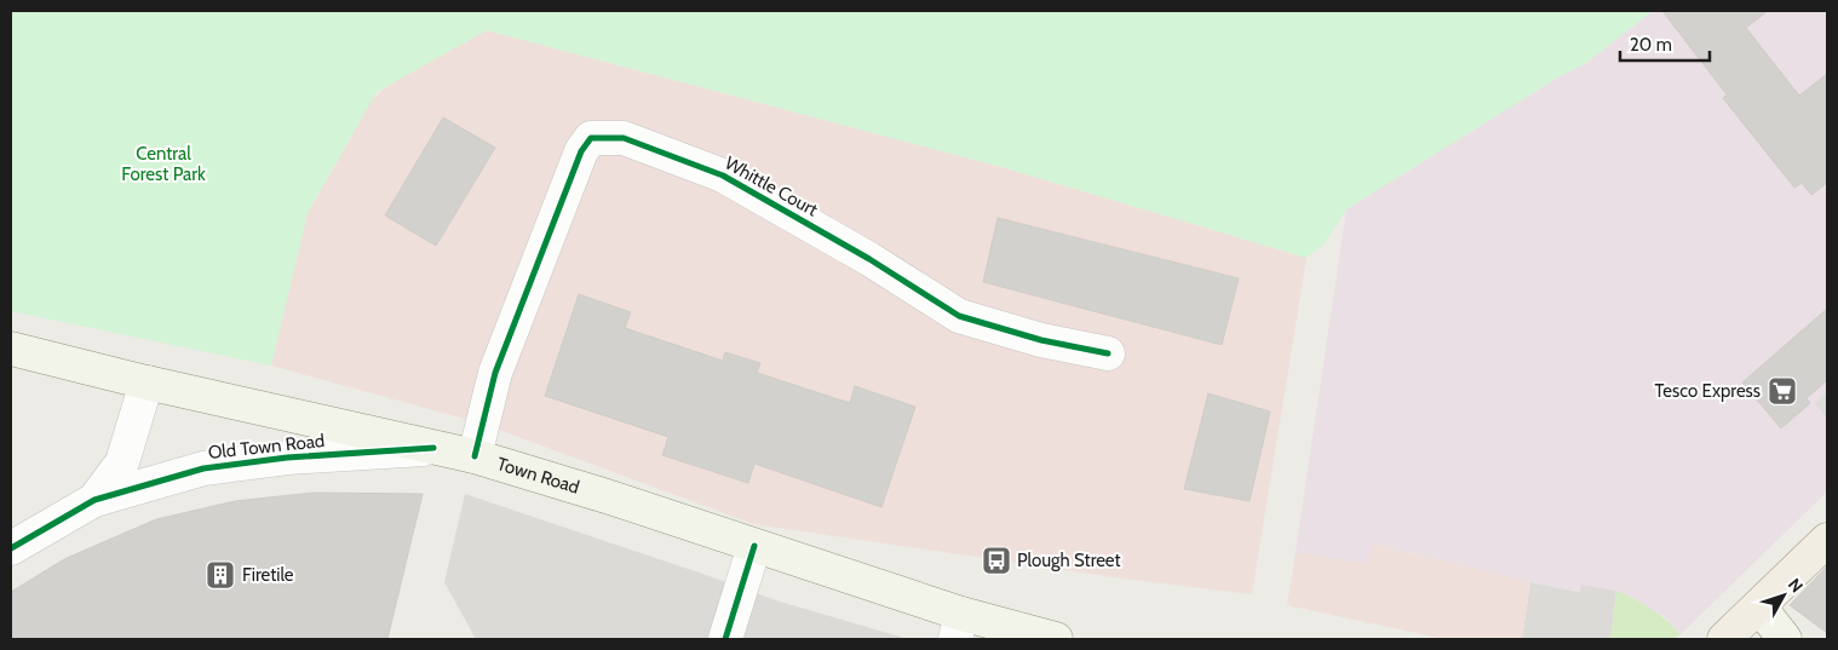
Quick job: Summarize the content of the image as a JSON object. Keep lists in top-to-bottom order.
{
  "streets": {
    "main road": ["Town Road"],
    "street": ["Whittle Court", "Old Town Road"]
  },
  "crossings": [
    ["Whittle Court", "Town Road"],
    ["Old Town Road", "Town Road"]
  ],
  "parks": ["Central Forest Park"],
  "places": {
    "supermarket": ["Tesco Express"],
    "bus stop": ["Plough Street"],
    "building": ["Firetile"]
  },
  "scale_bar": "20 m",
  "north": "top right"
}
